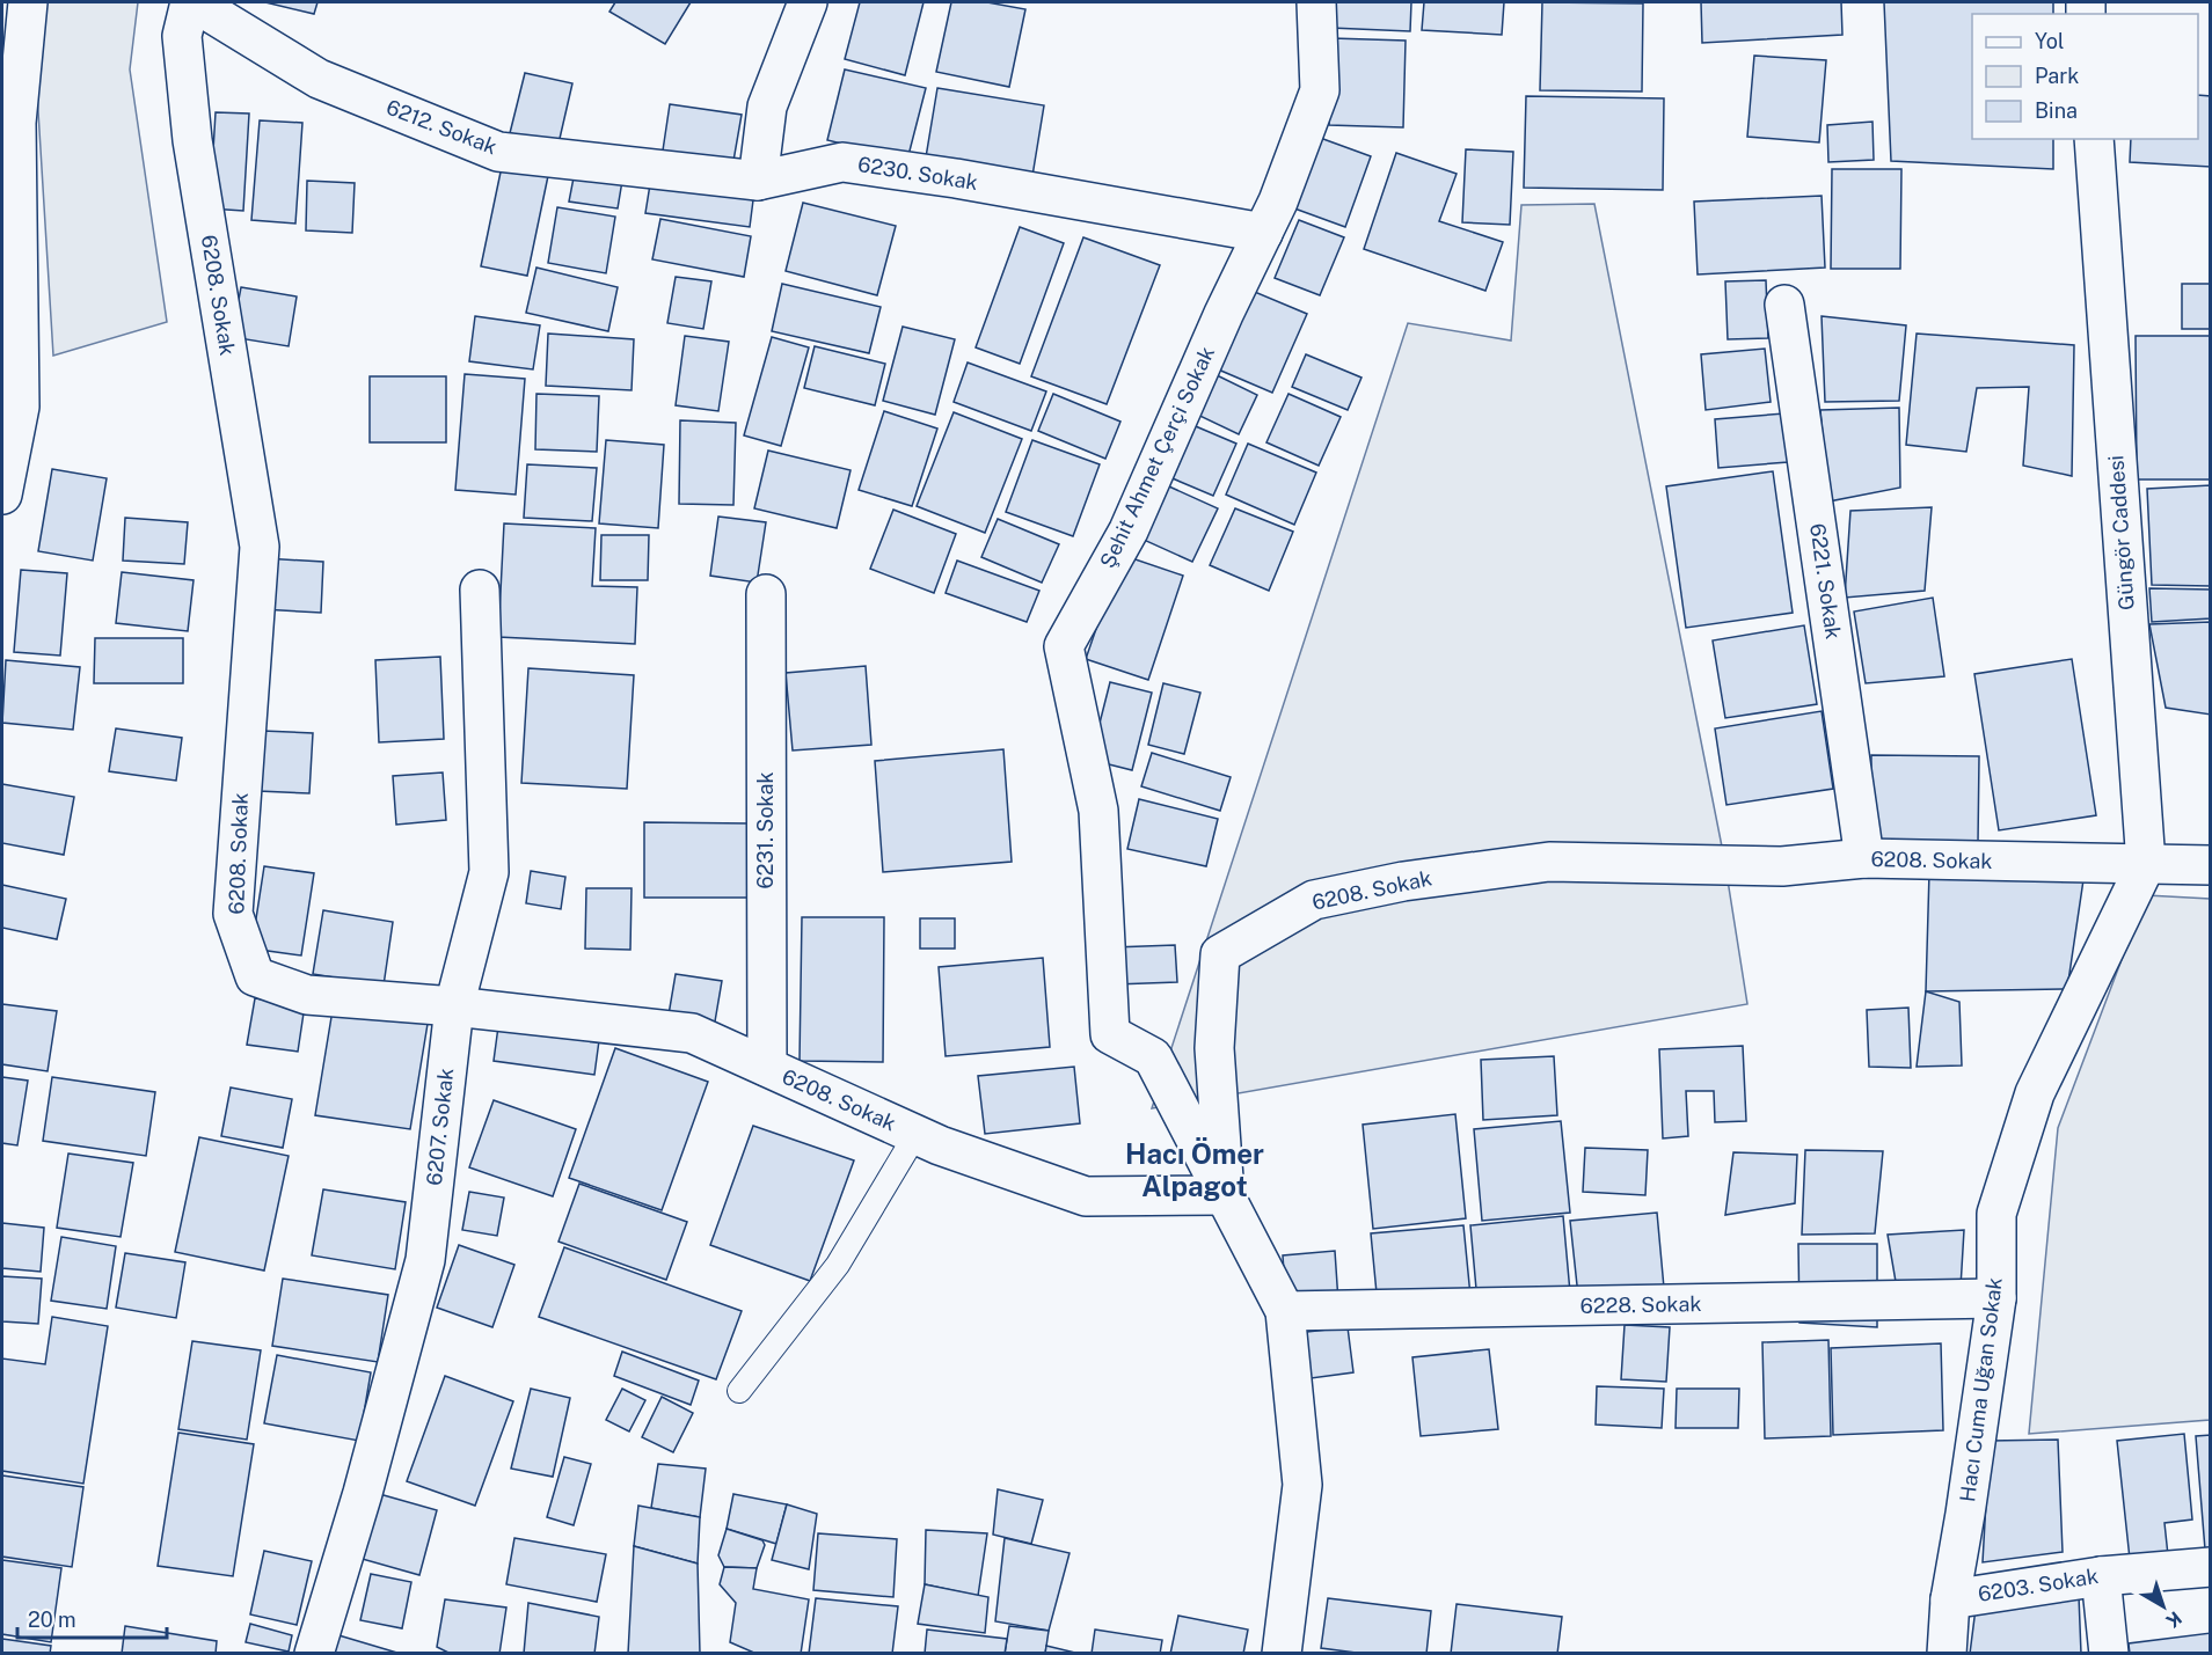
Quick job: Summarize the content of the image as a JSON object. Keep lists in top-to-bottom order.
{
  "streets": {
    "street": [
      "6212. Sokak",
      "6230. Sokak",
      "6208. Sokak",
      "Şehit Ahmet Çerçi Sokak",
      "Güngör Caddesi",
      "6221. Sokak",
      "6231. Sokak",
      "6207. Sokak",
      "6228. Sokak",
      "Hacı Cuma Uğan Sokak",
      "6203. Sokak"
    ]
  },
  "crossings": [
    ["6212. Sokak", "6230. Sokak"],
    ["6212. Sokak", "6208. Sokak"],
    ["6230. Sokak", "Şehit Ahmet Çerçi Sokak"],
    ["6208. Sokak", "Şehit Ahmet Çerçi Sokak"],
    ["6208. Sokak", "Güngör Caddesi"],
    ["6208. Sokak", "6221. Sokak"],
    ["6208. Sokak", "6231. Sokak"],
    ["6208. Sokak", "6207. Sokak"],
    ["6208. Sokak", "Hacı Cuma Uğan Sokak"],
    ["Şehit Ahmet Çerçi Sokak", "6228. Sokak"],
    ["Güngör Caddesi", "Hacı Cuma Uğan Sokak"],
    ["6228. Sokak", "Hacı Cuma Uğan Sokak"],
    ["Hacı Cuma Uğan Sokak", "6203. Sokak"]
  ],
  "districts": ["Hacı Ömer Alpagot"],
  "legend": ["Yol", "Park", "Bina"],
  "scale_bar": "20 m",
  "north": "bottom right"
}
